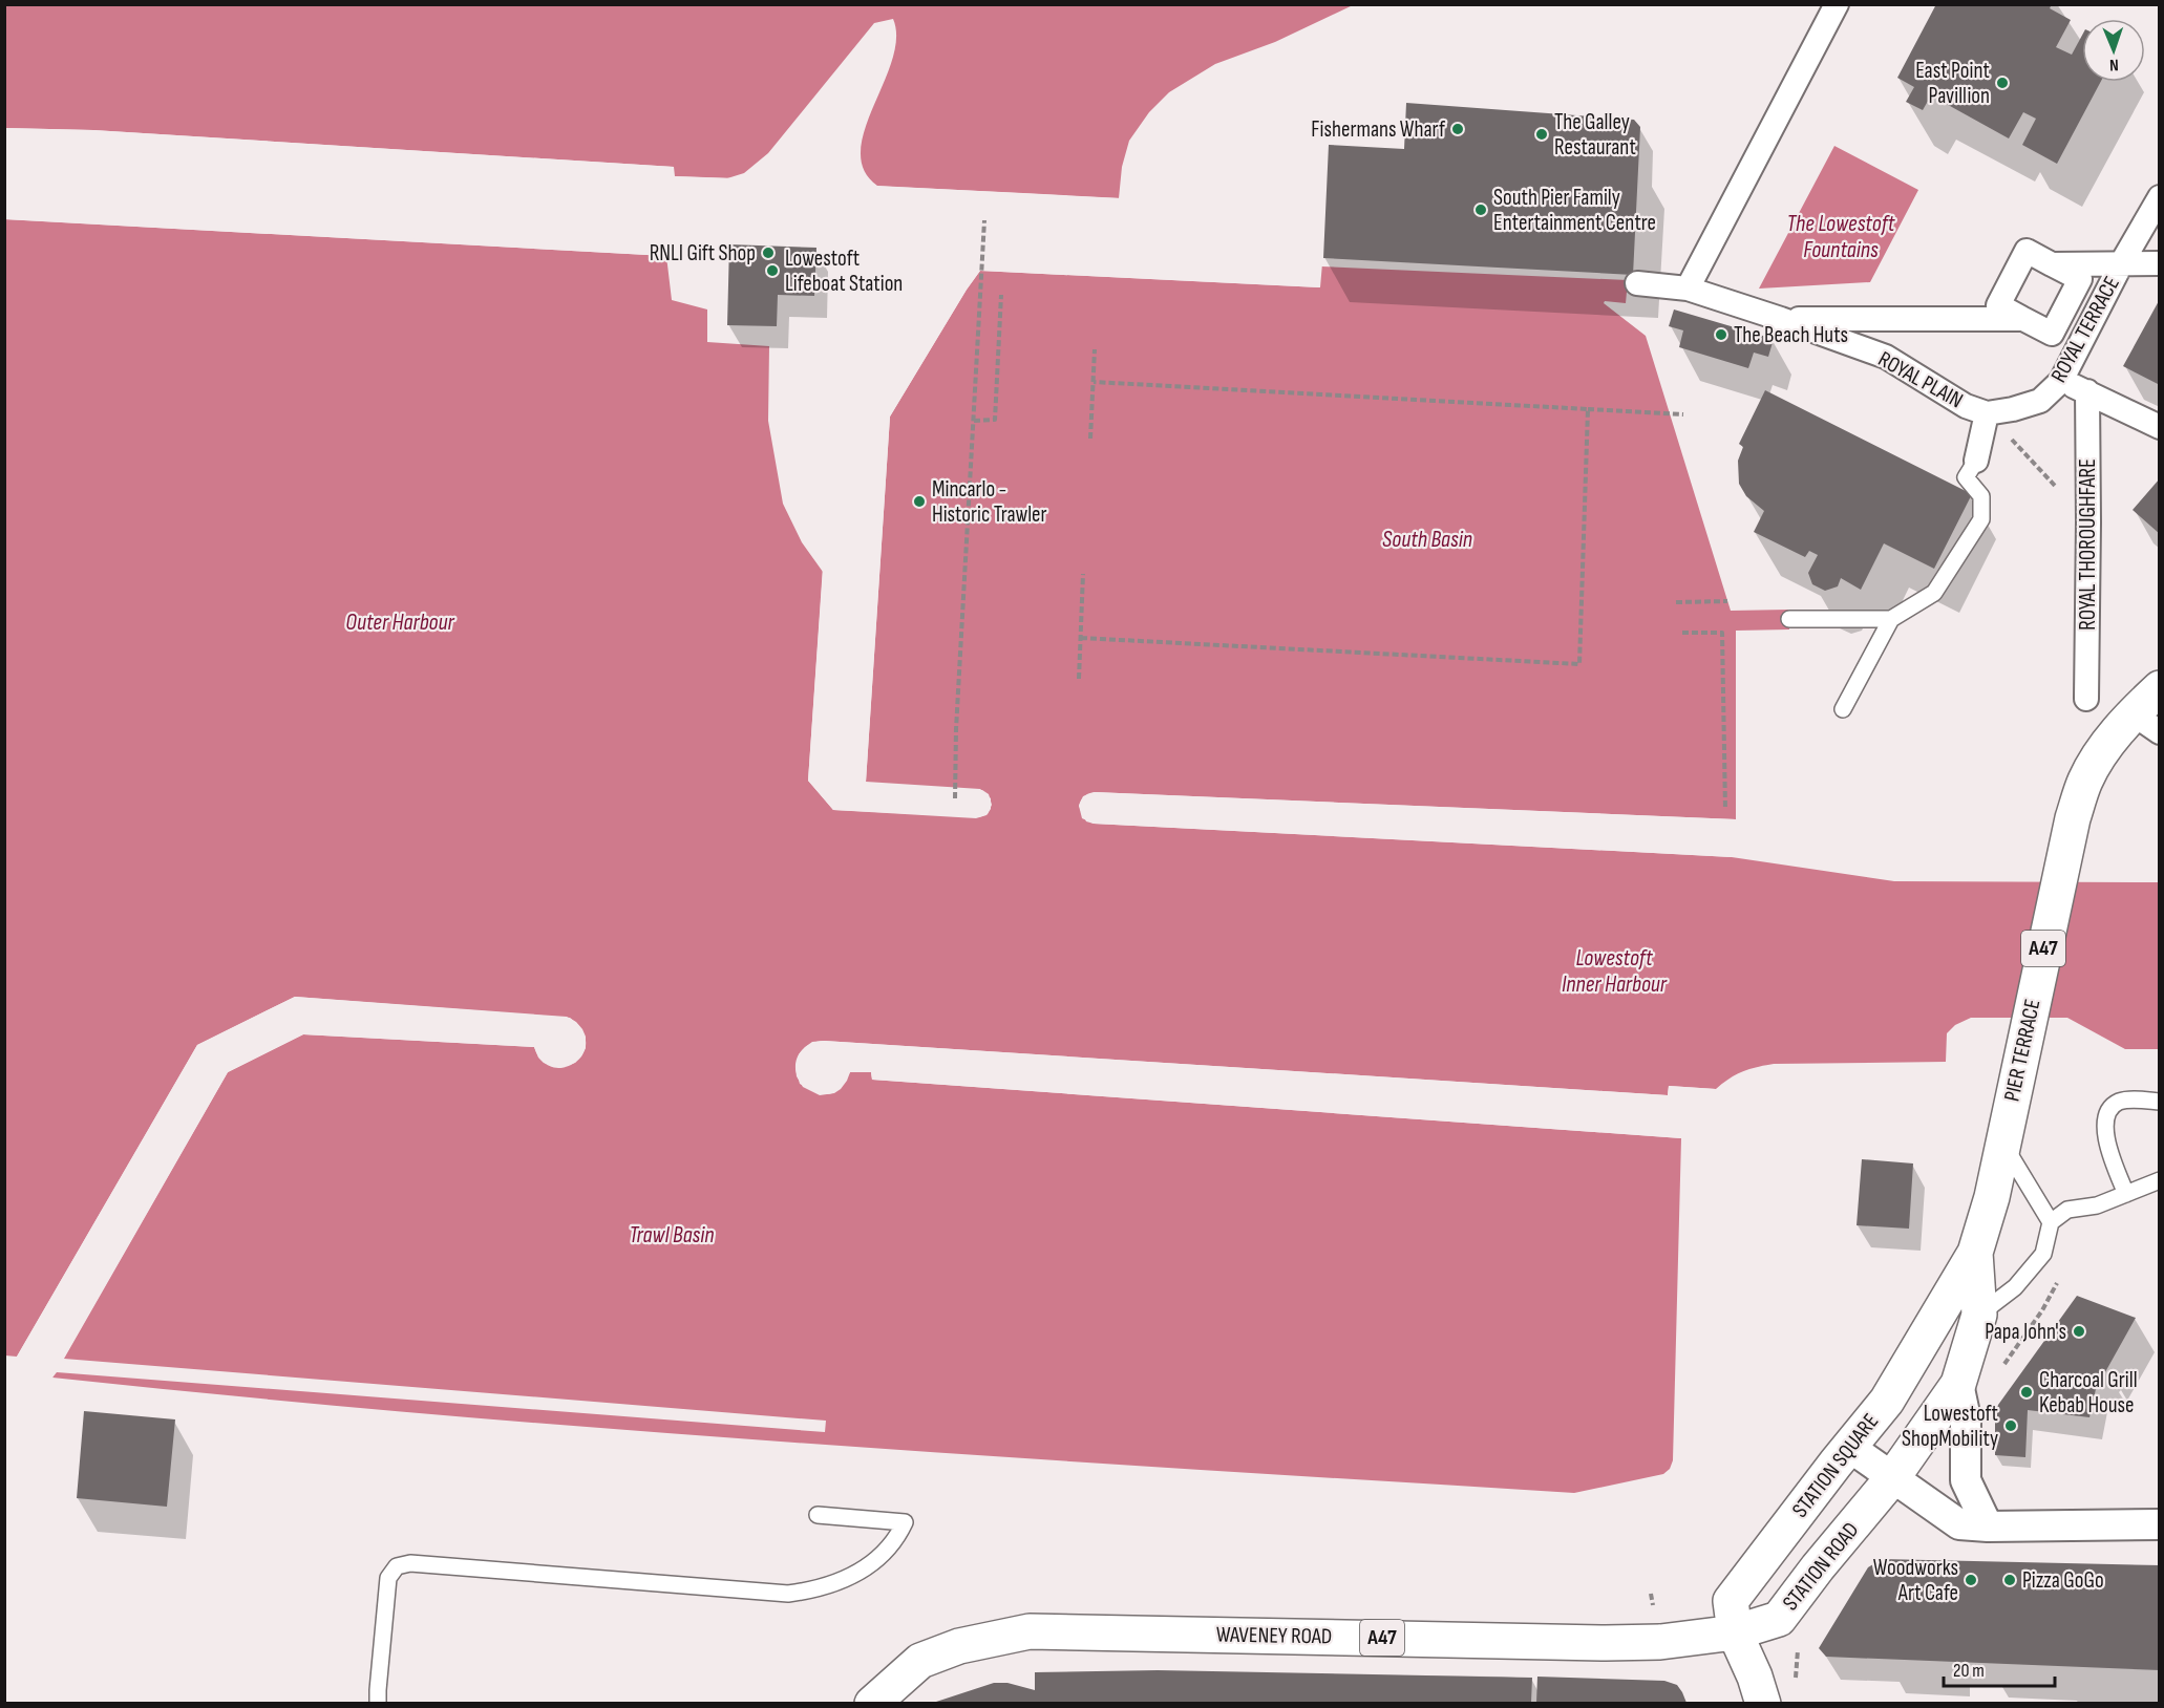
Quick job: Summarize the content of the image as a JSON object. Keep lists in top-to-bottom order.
{
  "streets": {
    "highway": [
      "A47",
      "PIER TERRACE",
      "STATION SQUARE",
      "STATION ROAD",
      "WAVENEY ROAD"
    ],
    "street": ["ROYAL TERRACE", "ROYAL PLAIN", "ROYAL THOROUGHFARE"]
  },
  "crossings": [
    ["ROYAL TERRACE", "ROYAL PLAIN"],
    ["A47", "PIER TERRACE"],
    ["A47", "STATION SQUARE"],
    ["A47", "STATION ROAD"],
    ["PIER TERRACE", "STATION SQUARE"],
    ["STATION SQUARE", "STATION ROAD"],
    ["STATION SQUARE", "WAVENEY ROAD"],
    ["STATION ROAD", "WAVENEY ROAD"]
  ],
  "water": [
    "The Lowestoft Fountains",
    "South Basin",
    "Outer Harbour",
    "Lowestoft Inner Harbour",
    "Trawl Basin"
  ],
  "places": [
    "East Point Pavillion",
    "Fishermans Wharf",
    "The Galley Restaurant",
    "South Pier Family Entertainment Centre",
    "RNLI Gift Shop",
    "Lowestoft Lifeboat Station",
    "The Beach Huts",
    "Mincarlo - Historic Trawler",
    "Papa John's",
    "Charcoal Grill Kebab House",
    "Lowestoft ShopMobility",
    "Woodworks Art Cafe",
    "Pizza GoGo"
  ],
  "scale_bar": "20 m",
  "north": "bottom"
}
